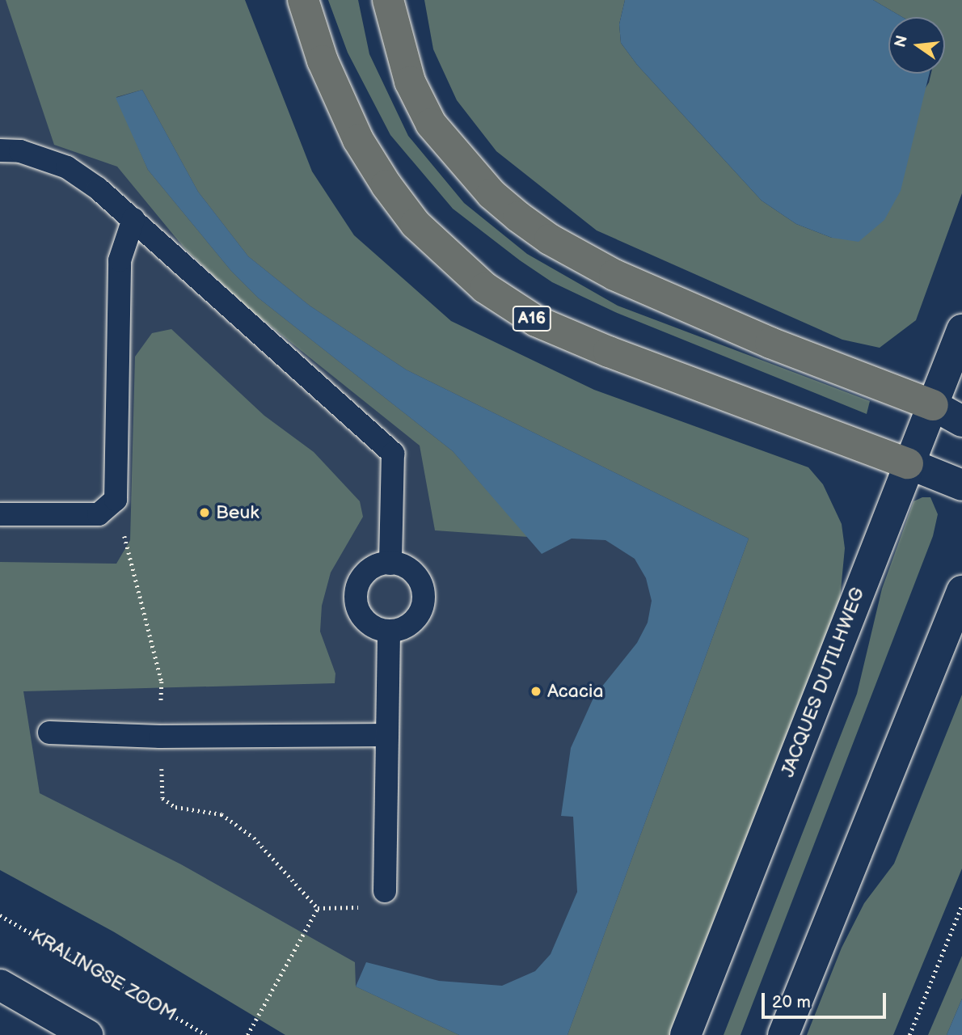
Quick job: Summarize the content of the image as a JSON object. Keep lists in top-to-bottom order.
{
  "streets": {
    "highway": ["A16"],
    "main road": ["JACQUES DUTILHWEG"],
    "path": ["KRALINGSE ZOOM"]
  },
  "crossings": [
    ["A16", "JACQUES DUTILHWEG"]
  ],
  "places": ["Beuk", "Acacia"],
  "scale_bar": "20 m",
  "north": "left"
}
